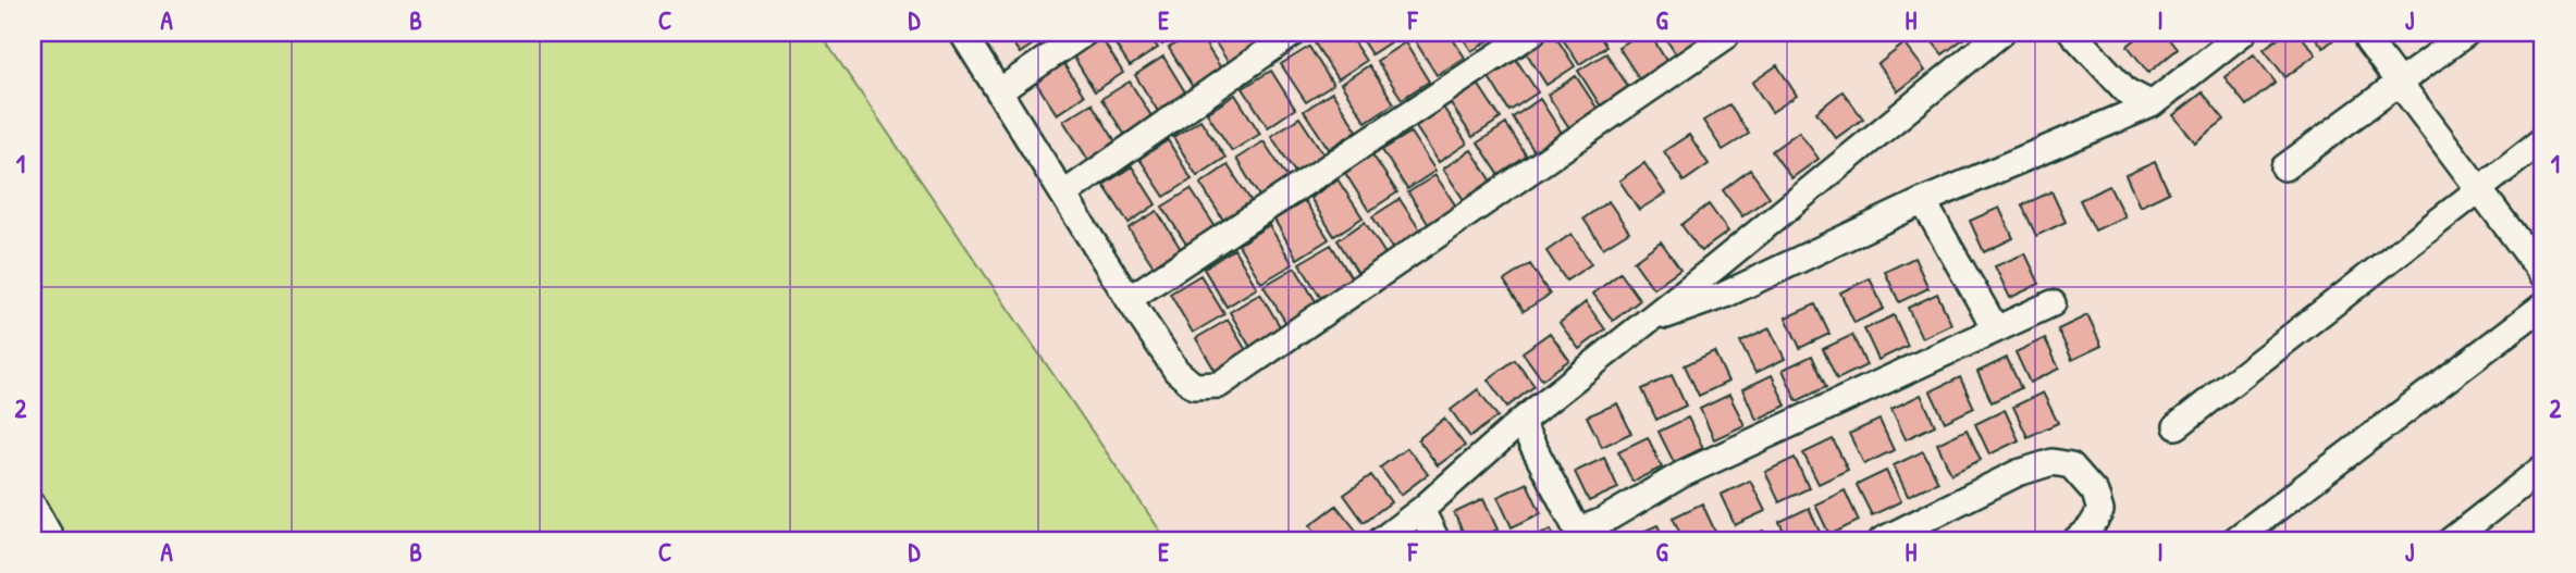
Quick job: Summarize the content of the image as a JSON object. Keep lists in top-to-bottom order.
{
  "grid": {
    "columns": [
      "A",
      "B",
      "C",
      "D",
      "E",
      "F",
      "G",
      "H",
      "I",
      "J"
    ],
    "rows": ["1", "2"]
  }
}
